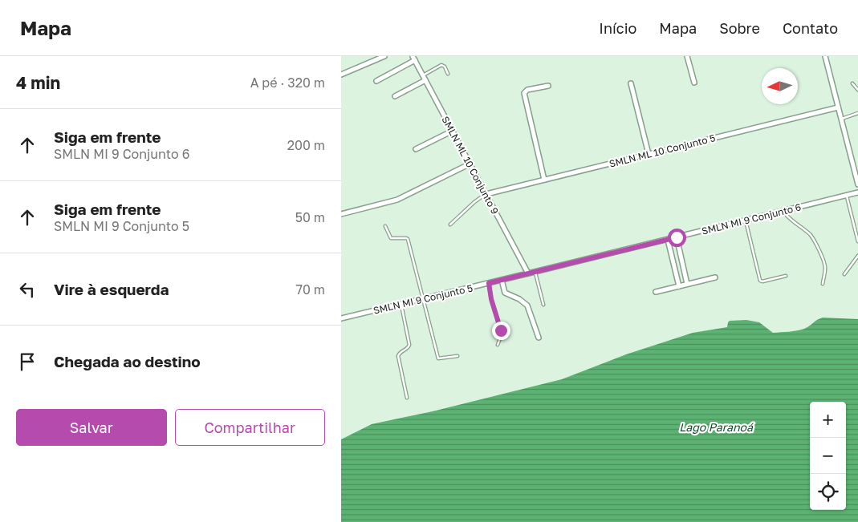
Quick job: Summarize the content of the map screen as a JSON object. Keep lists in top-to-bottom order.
{
  "streets": {
    "street": [
      "SMLN ML 10 Conjunto 5",
      "SMLN ML 10 Conjunto 9",
      "SMLN MI 9 Conjunto 6",
      "SMLN MI 9 Conjunto 5"
    ]
  },
  "crossings": [
    ["SMLN ML 10 Conjunto 5", "SMLN ML 10 Conjunto 9"],
    ["SMLN ML 10 Conjunto 9", "SMLN MI 9 Conjunto 6"],
    ["SMLN ML 10 Conjunto 9", "SMLN MI 9 Conjunto 5"],
    ["SMLN MI 9 Conjunto 6", "SMLN MI 9 Conjunto 5"]
  ],
  "water": ["Lago Paranoá"],
  "north": "left",
  "page": {
    "header": "Mapa",
    "nav": [
      "Início",
      "Mapa",
      "Sobre",
      "Contato"
    ],
    "heading": ["4 min", "A pé · 320 m"],
    "list": [
      ["Siga em frente", "SMLN MI 9 Conjunto 6", "200 m"],
      ["Siga em frente", "SMLN MI 9 Conjunto 5", "50 m"],
      ["Vire à esquerda", "70 m"],
      "Chegada ao destino"
    ],
    "buttons": ["Salvar", "Compartilhar"],
    "map_buttons": ["+", "−"]
  }
}
